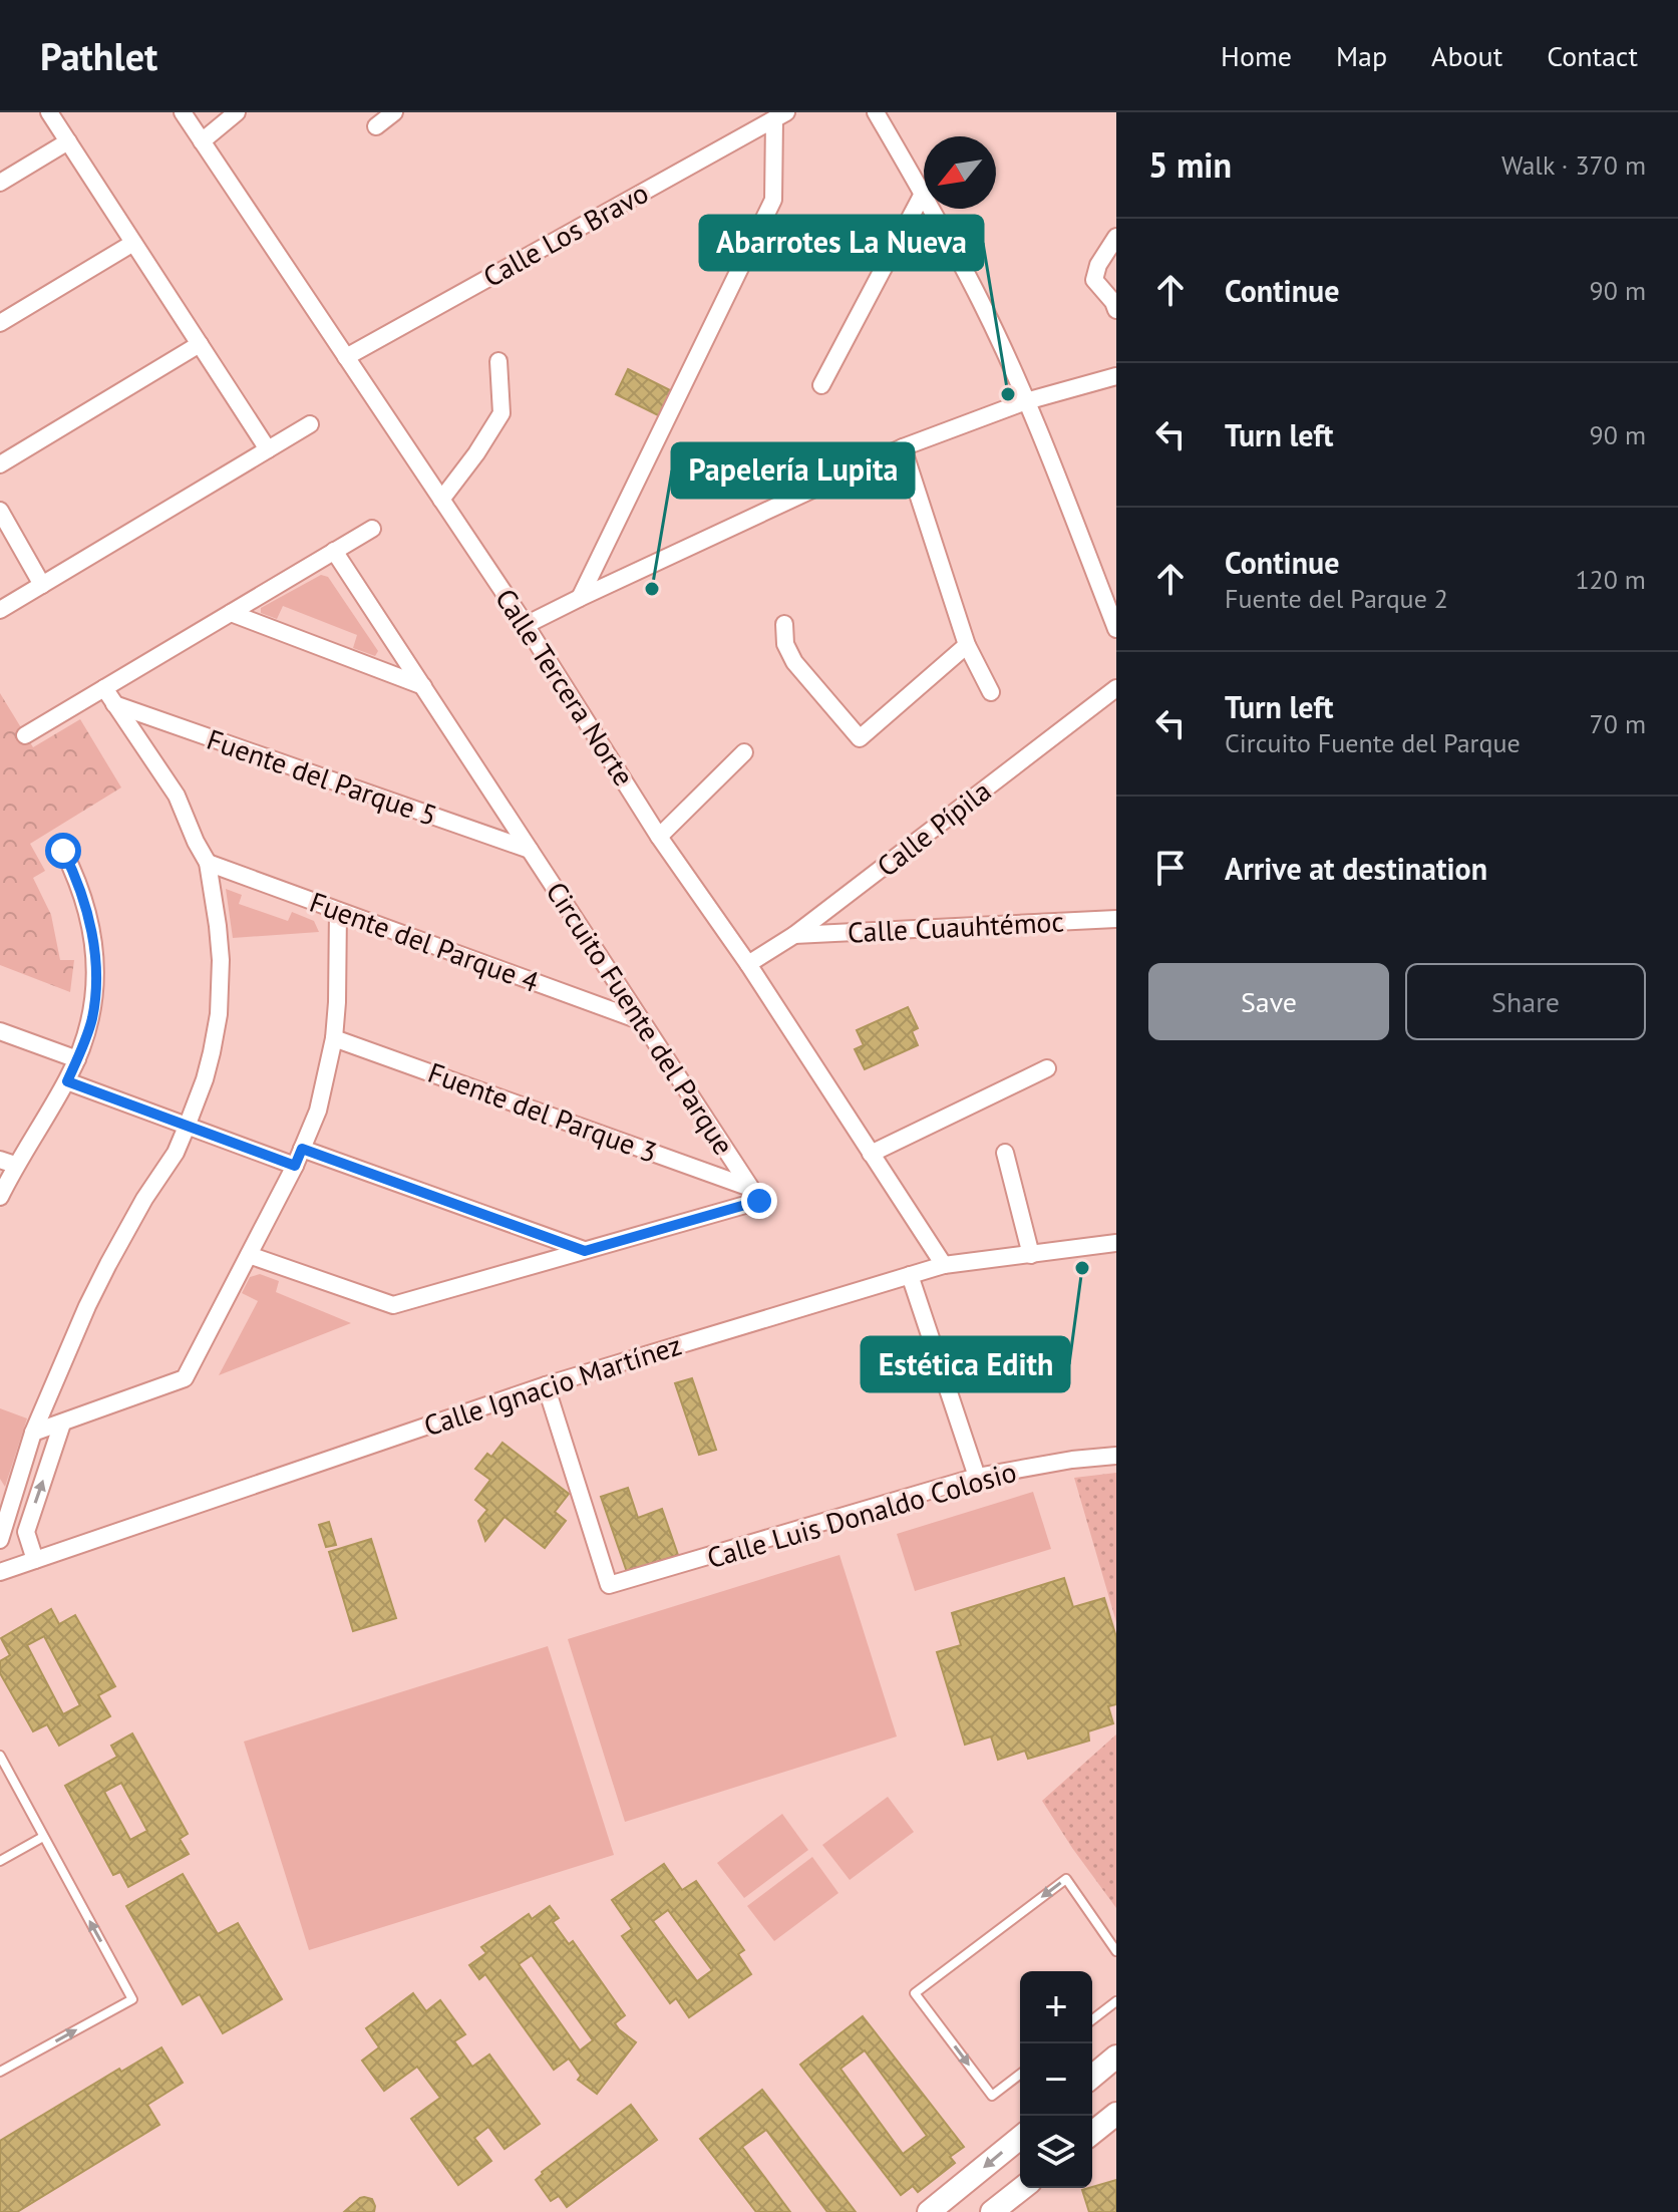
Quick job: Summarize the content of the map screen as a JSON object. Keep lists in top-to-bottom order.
{
  "streets": {
    "street": [
      "Calle Los Bravo",
      "Calle Tercera Norte",
      "Fuente del Parque 5",
      "Calle Pípila",
      "Calle Cuauhtémoc",
      "Fuente del Parque 4",
      "Circuito Fuente del Parque",
      "Fuente del Parque 3",
      "Calle Ignacio Martínez",
      "Calle Luis Donaldo Colosio"
    ]
  },
  "crossings": [
    ["Calle Los Bravo", "Calle Tercera Norte"],
    ["Calle Tercera Norte", "Calle Pípila"],
    ["Calle Tercera Norte", "Calle Ignacio Martínez"],
    ["Fuente del Parque 5", "Circuito Fuente del Parque"],
    ["Calle Pípila", "Calle Cuauhtémoc"],
    ["Fuente del Parque 4", "Circuito Fuente del Parque"],
    ["Circuito Fuente del Parque", "Fuente del Parque 3"],
    ["Calle Ignacio Martínez", "Calle Luis Donaldo Colosio"]
  ],
  "places": ["Abarrotes La Nueva", "Papelería Lupita", "Estética Edith"],
  "north": "bottom left",
  "page": {
    "header": "Pathlet",
    "nav": [
      "Home",
      "Map",
      "About",
      "Contact"
    ],
    "heading": ["5 min", "Walk · 370 m"],
    "list": [
      ["Continue", "90 m"],
      ["Turn left", "90 m"],
      ["Continue", "Fuente del Parque 2", "120 m"],
      ["Turn left", "Circuito Fuente del Parque", "70 m"],
      "Arrive at destination"
    ],
    "buttons": ["Save", "Share"],
    "map_buttons": ["+", "−"]
  }
}
